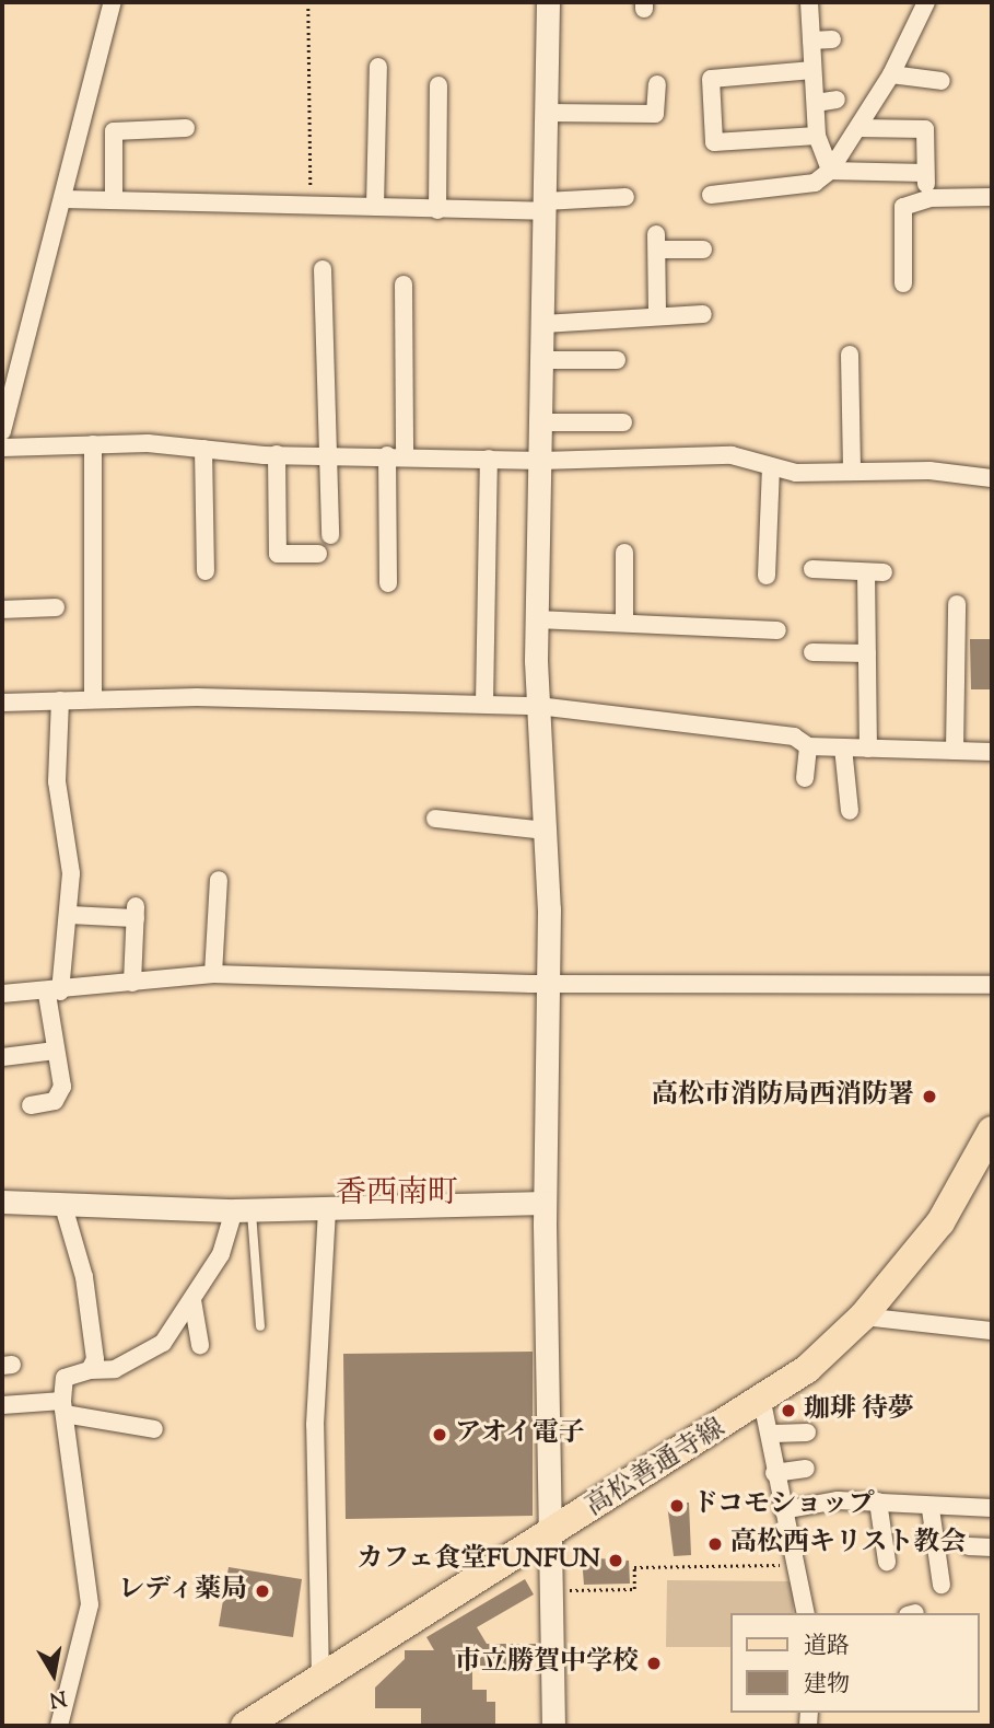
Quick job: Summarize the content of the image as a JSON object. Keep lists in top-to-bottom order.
{
  "streets": {
    "main road": ["高松善通寺線"]
  },
  "districts": ["香西南町"],
  "places": [
    "高松市消防局西消防署",
    "珈琲 待夢",
    "アオイ電子",
    "ドコモショップ",
    "高松西キリスト教会",
    "カフェ食堂FUNFUN",
    "レディ薬局",
    "市立勝賀中学校"
  ],
  "legend": ["道路", "建物"],
  "north": "bottom"
}
